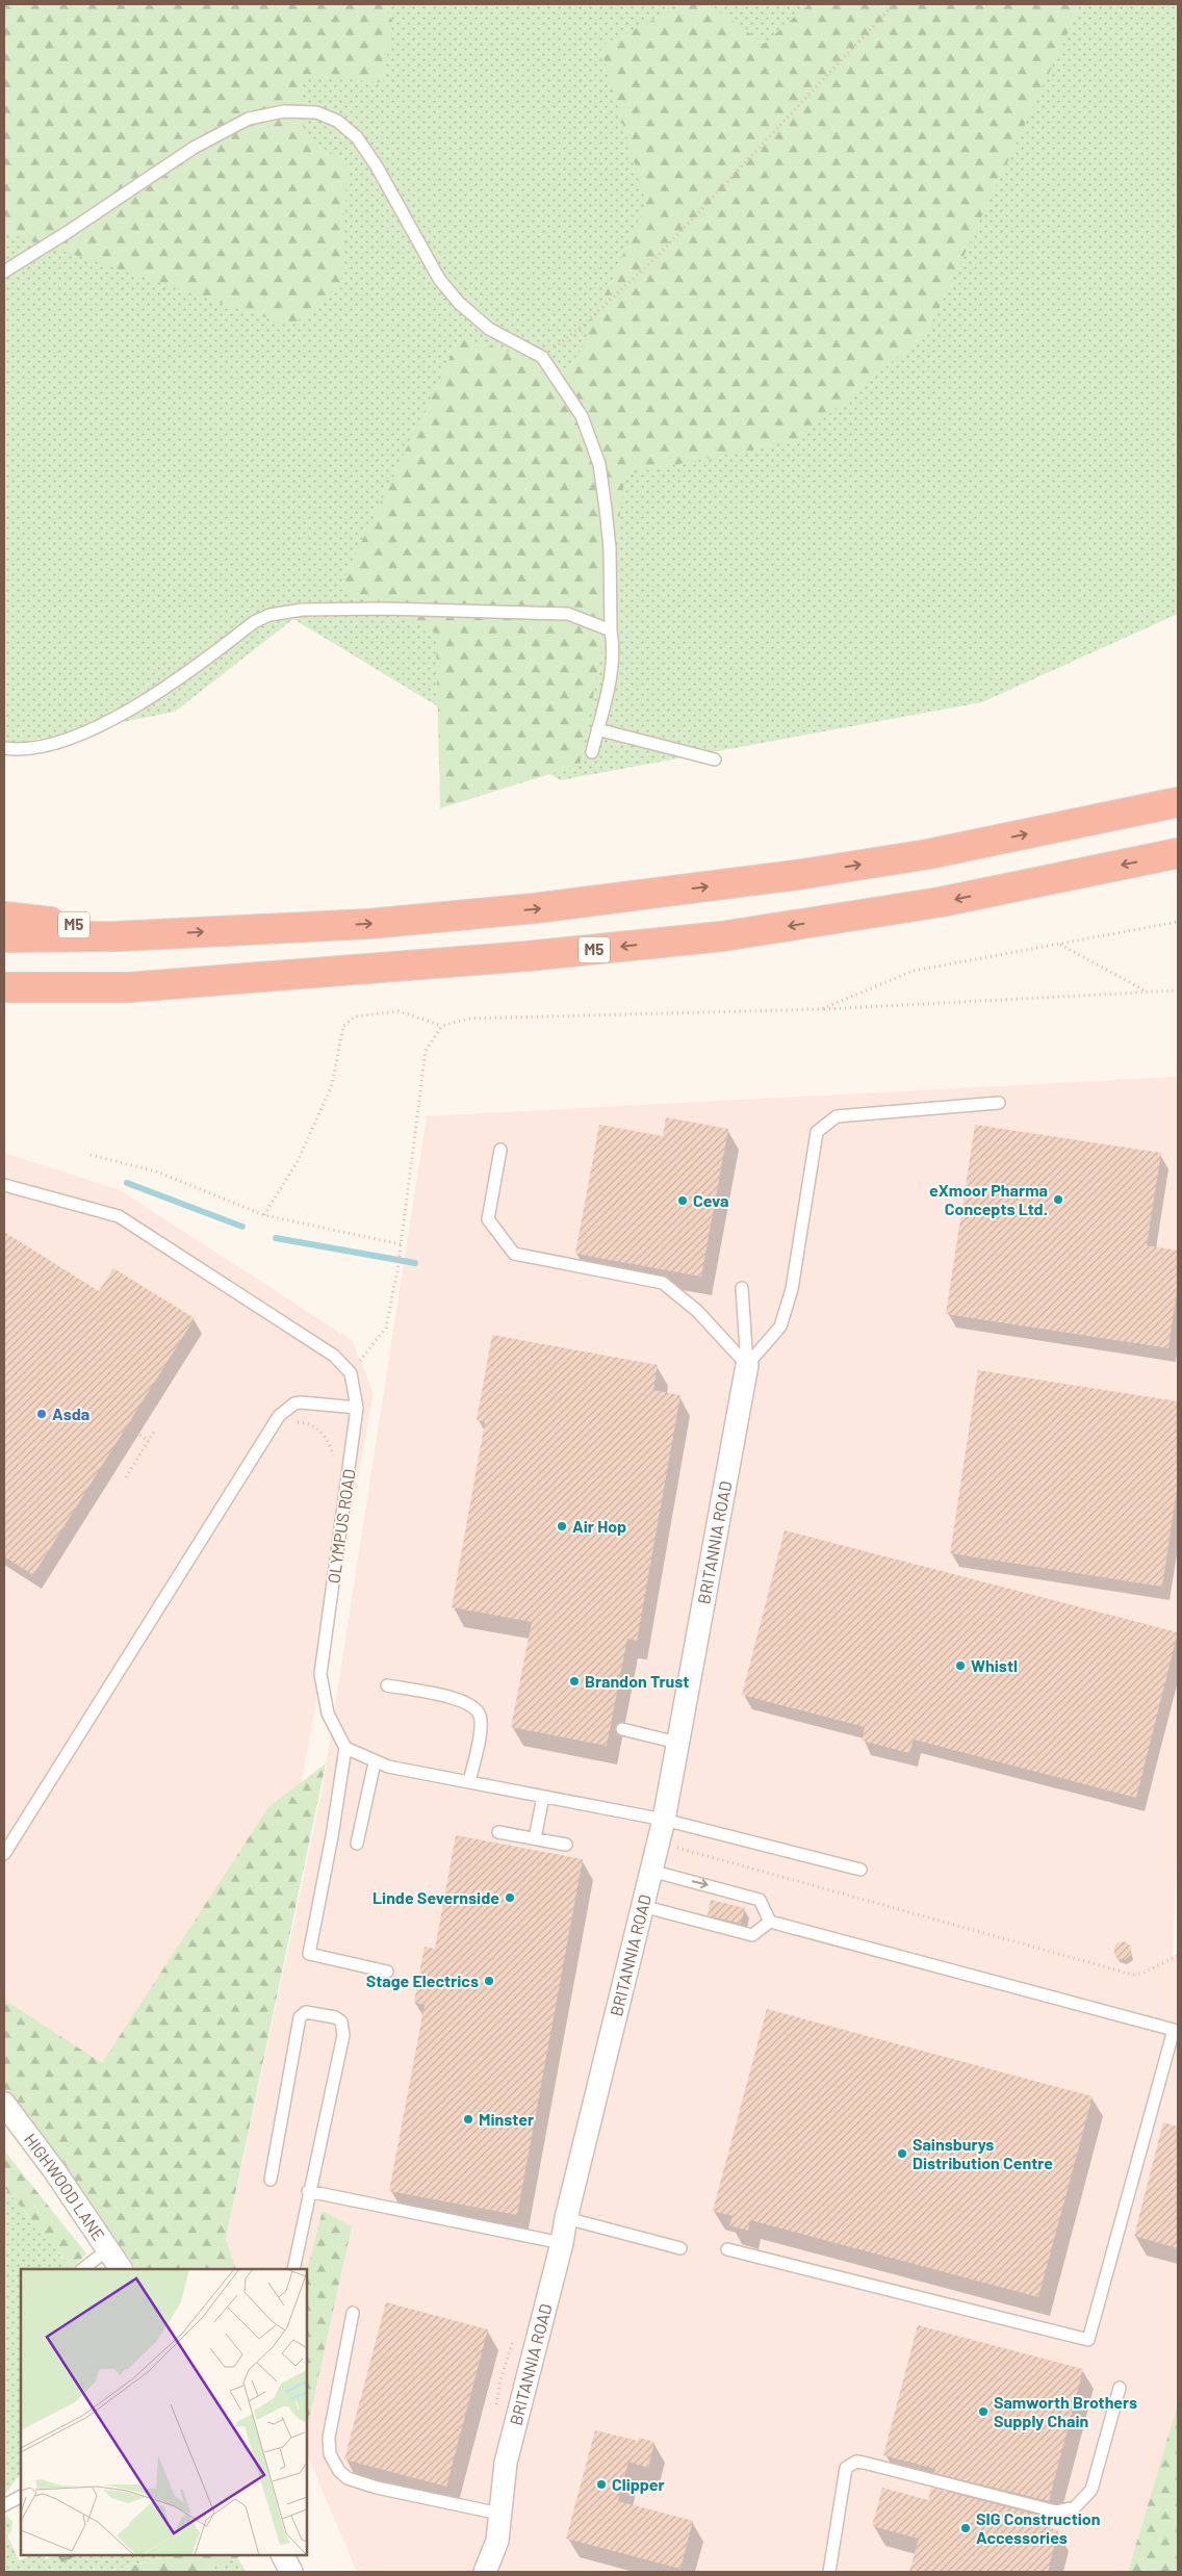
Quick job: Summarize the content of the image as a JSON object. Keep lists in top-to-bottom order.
{
  "streets": {
    "highway": ["M5"],
    "street": ["BRITANNIA ROAD", "HIGHWOOD LANE"],
    "lane": ["OLYMPUS ROAD"]
  },
  "places": [
    "eXmoor Pharma Concepts Ltd.",
    "Ceva",
    "Asda",
    "Air Hop",
    "Whistl",
    "Brandon Trust",
    "Linde Severnside",
    "Stage Electrics",
    "Minster",
    "Sainsburys Distribution Centre",
    "Samworth Brothers Supply Chain",
    "Clipper",
    "SIG Construction Accessories"
  ]
}
